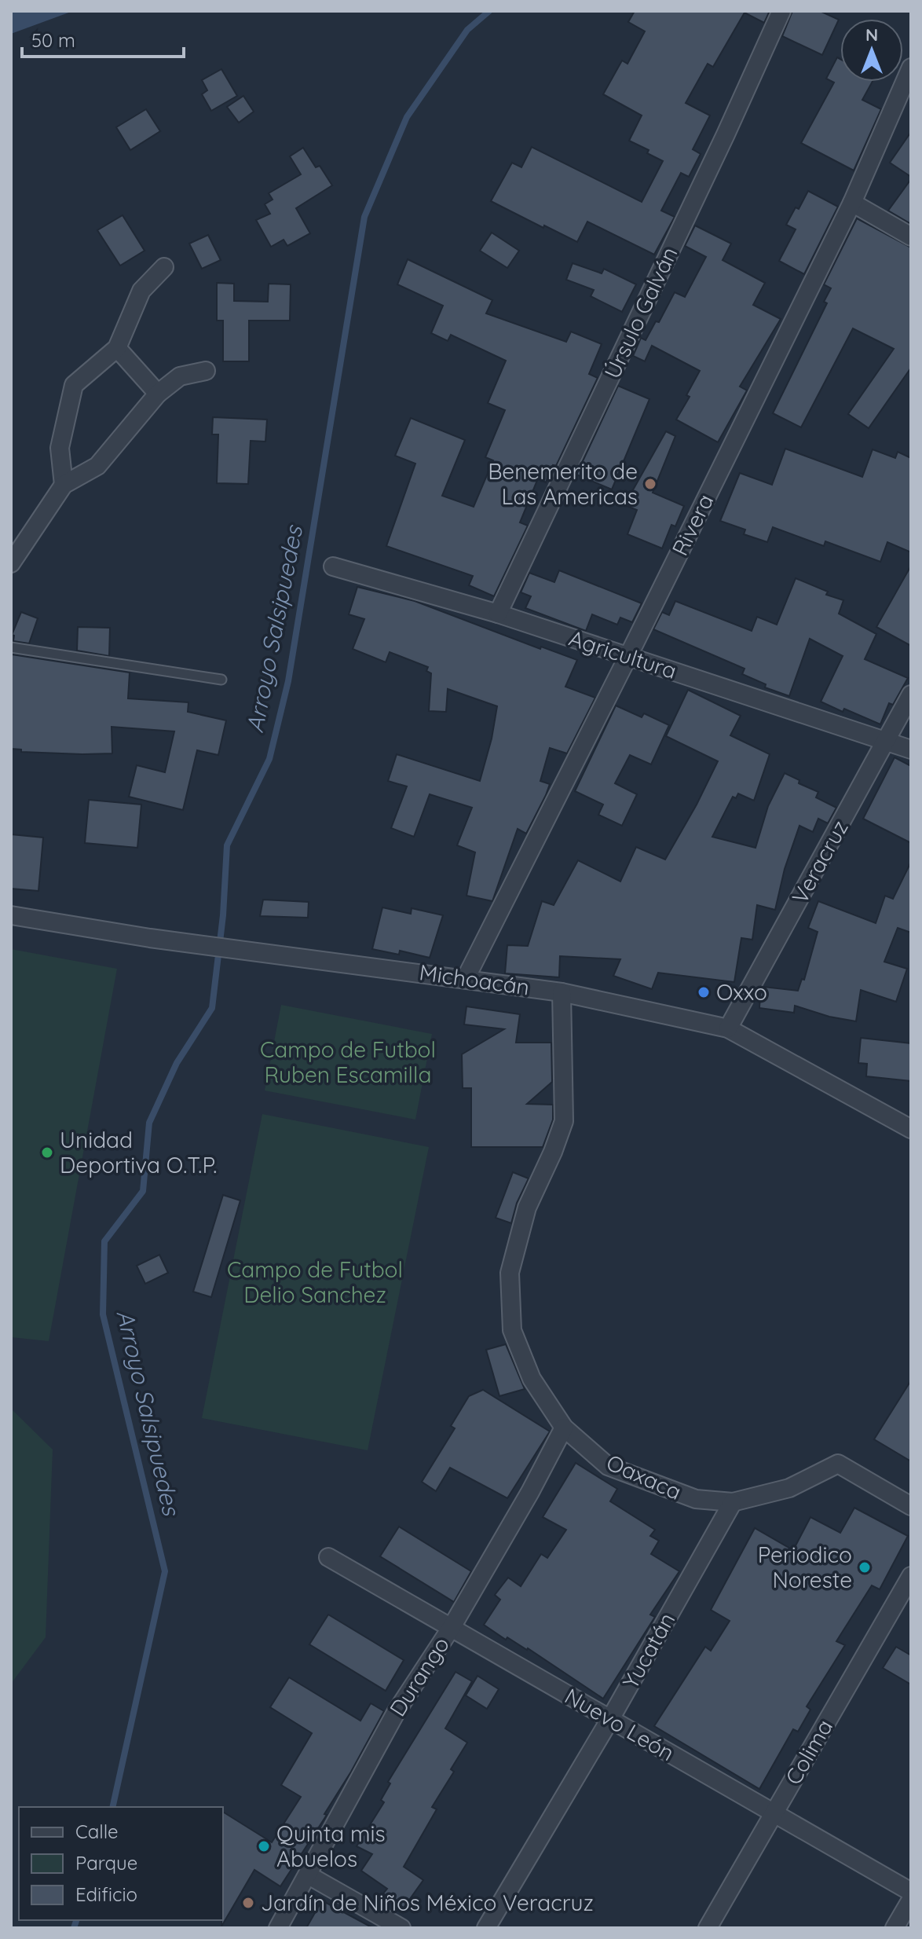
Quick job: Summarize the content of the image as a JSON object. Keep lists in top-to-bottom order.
{
  "streets": {
    "street": [
      "Úrsulo Galván",
      "Rivera",
      "Agricultura",
      "Veracruz",
      "Michoacán",
      "Oaxaca",
      "Yucatán",
      "Durango",
      "Nuevo León",
      "Colima"
    ]
  },
  "crossings": [
    ["Úrsulo Galván", "Agricultura"],
    ["Rivera", "Agricultura"],
    ["Rivera", "Michoacán"],
    ["Agricultura", "Veracruz"],
    ["Veracruz", "Michoacán"],
    ["Michoacán", "Oaxaca"],
    ["Oaxaca", "Yucatán"],
    ["Oaxaca", "Durango"],
    ["Yucatán", "Nuevo León"],
    ["Durango", "Nuevo León"],
    ["Nuevo León", "Colima"]
  ],
  "water": ["Arroyo Salsipuedes"],
  "parks": ["Campo de Futbol Ruben Escamilla", "Campo de Futbol Delio Sanchez"],
  "places": [
    "Benemerito de Las Americas",
    "Oxxo",
    "Unidad Deportiva O.T.P.",
    "Periodico Noreste",
    "Quinta mis Abuelos",
    "Jardín de Niños México Veracruz"
  ],
  "legend": ["Calle", "Parque", "Edificio"],
  "scale_bar": "50 m",
  "north": "top"
}
